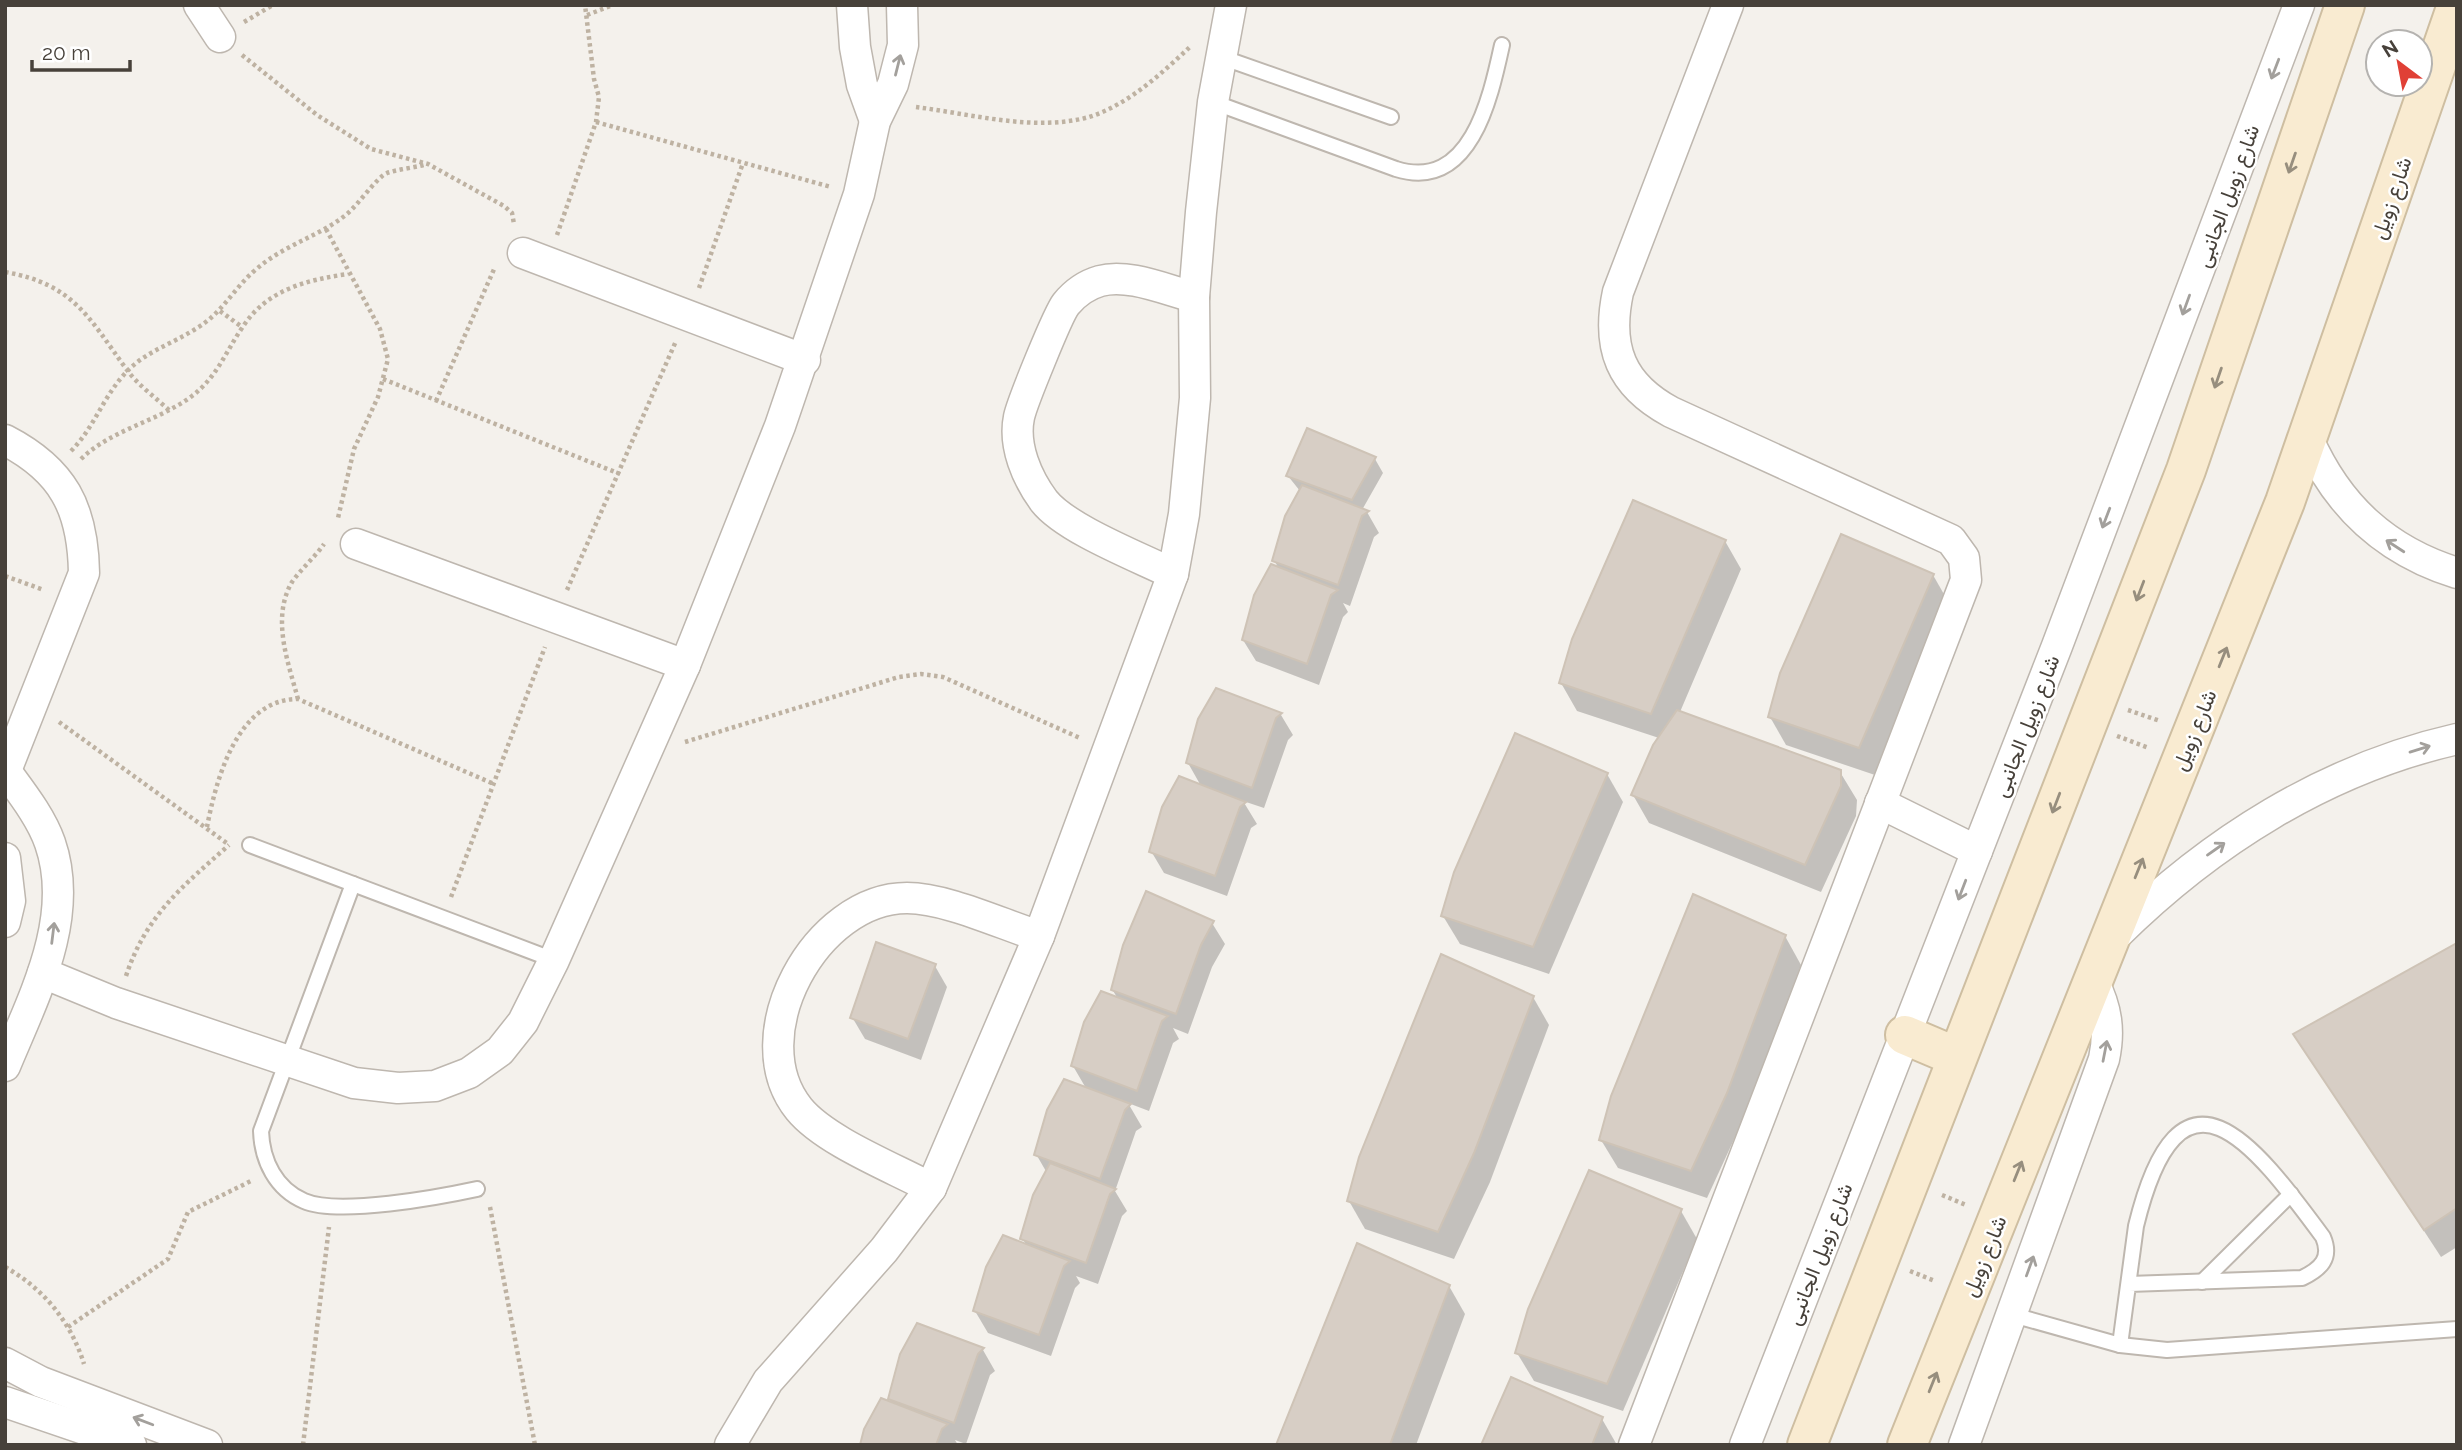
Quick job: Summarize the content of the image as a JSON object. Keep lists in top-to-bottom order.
{
  "streets": {
    "main road": ["شارع زويل"],
    "street": ["شارع زويل الجانبى"]
  },
  "scale_bar": "20 m",
  "north": "top left"
}
